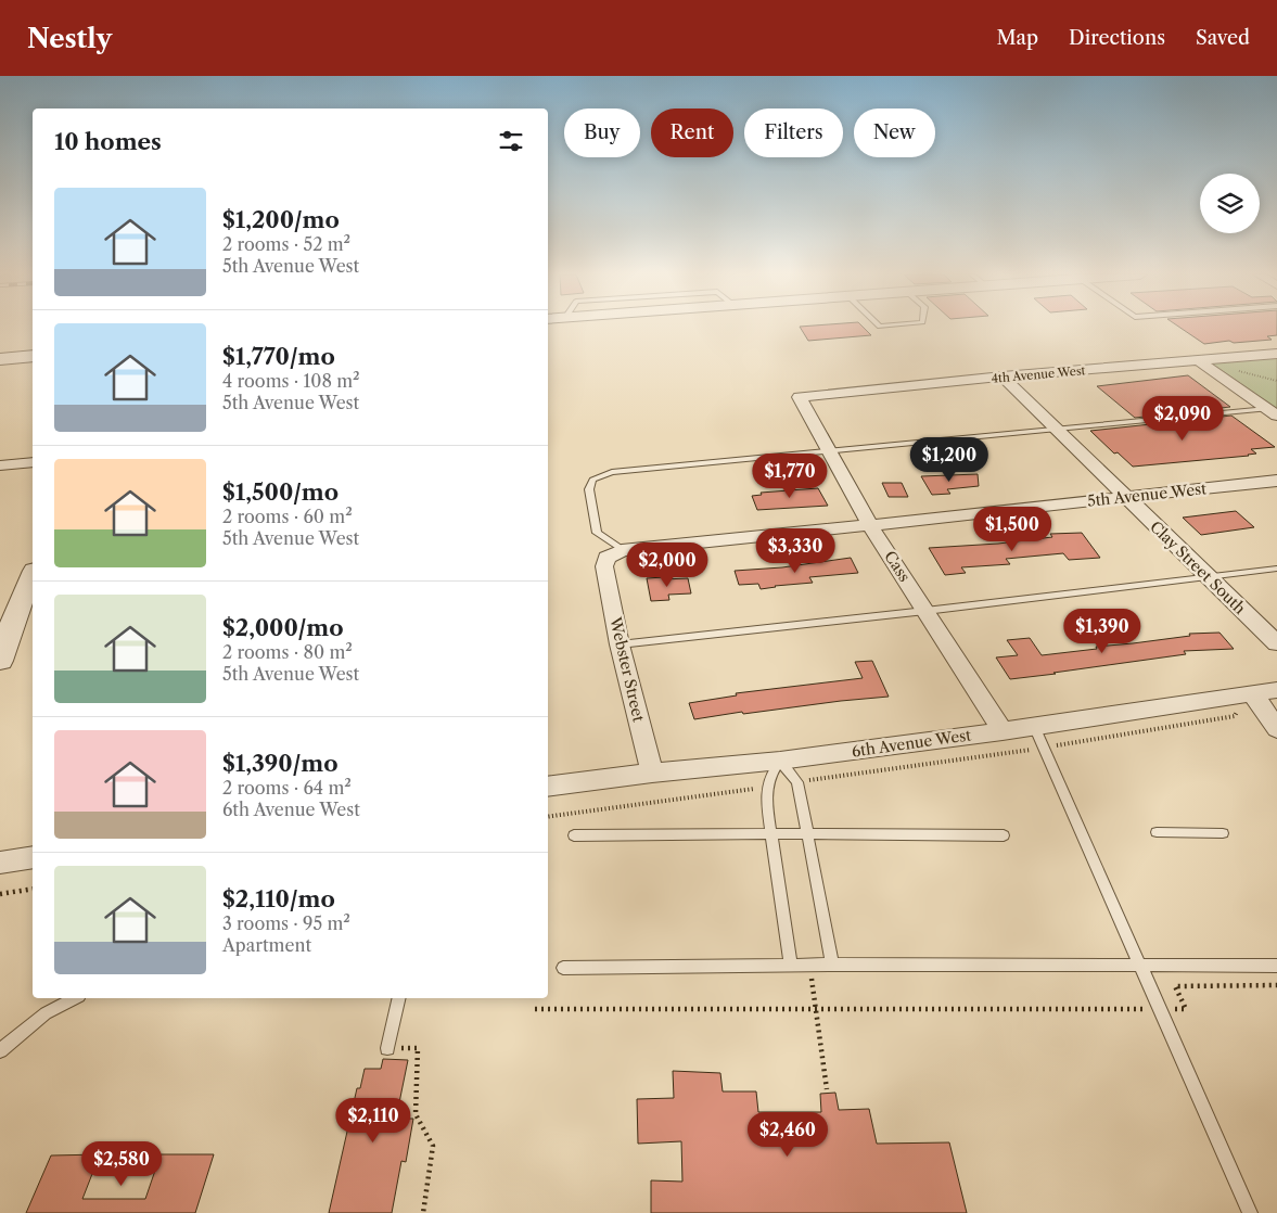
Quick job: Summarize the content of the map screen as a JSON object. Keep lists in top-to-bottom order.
{
  "streets": {
    "street": [
      "4th Avenue West",
      "5th Avenue West",
      "Cass",
      "Clay Street South",
      "Webster Street",
      "6th Avenue West"
    ]
  },
  "crossings": [
    ["4th Avenue West", "Cass"],
    ["4th Avenue West", "Clay Street South"],
    ["5th Avenue West", "Cass"],
    ["5th Avenue West", "Clay Street South"],
    ["5th Avenue West", "Webster Street"],
    ["Cass", "6th Avenue West"],
    ["Webster Street", "6th Avenue West"]
  ],
  "page": {
    "header": "Nestly",
    "nav": ["Map", "Directions", "Saved"],
    "chip": [
      "Buy",
      "Rent",
      "Filters",
      "New"
    ],
    "heading": "10 homes",
    "list": [
      {
        "name": "$1,200/mo",
        "note": "2 rooms · 52 m² · 5th Avenue West"
      },
      {
        "name": "$1,770/mo",
        "note": "4 rooms · 108 m² · 5th Avenue West"
      },
      {
        "name": "$1,500/mo",
        "note": "2 rooms · 60 m² · 5th Avenue West"
      },
      {
        "name": "$2,000/mo",
        "note": "2 rooms · 80 m² · 5th Avenue West"
      },
      {
        "name": "$1,390/mo",
        "note": "2 rooms · 64 m² · 6th Avenue West"
      },
      {
        "name": "$2,110/mo",
        "note": "3 rooms · 95 m² · Apartment"
      }
    ],
    "price": [
      "$2,090",
      "$1,200",
      "$1,770",
      "$1,500",
      "$3,330",
      "$2,000",
      "$1,390",
      "$2,110",
      "$2,460",
      "$2,580"
    ]
  }
}
